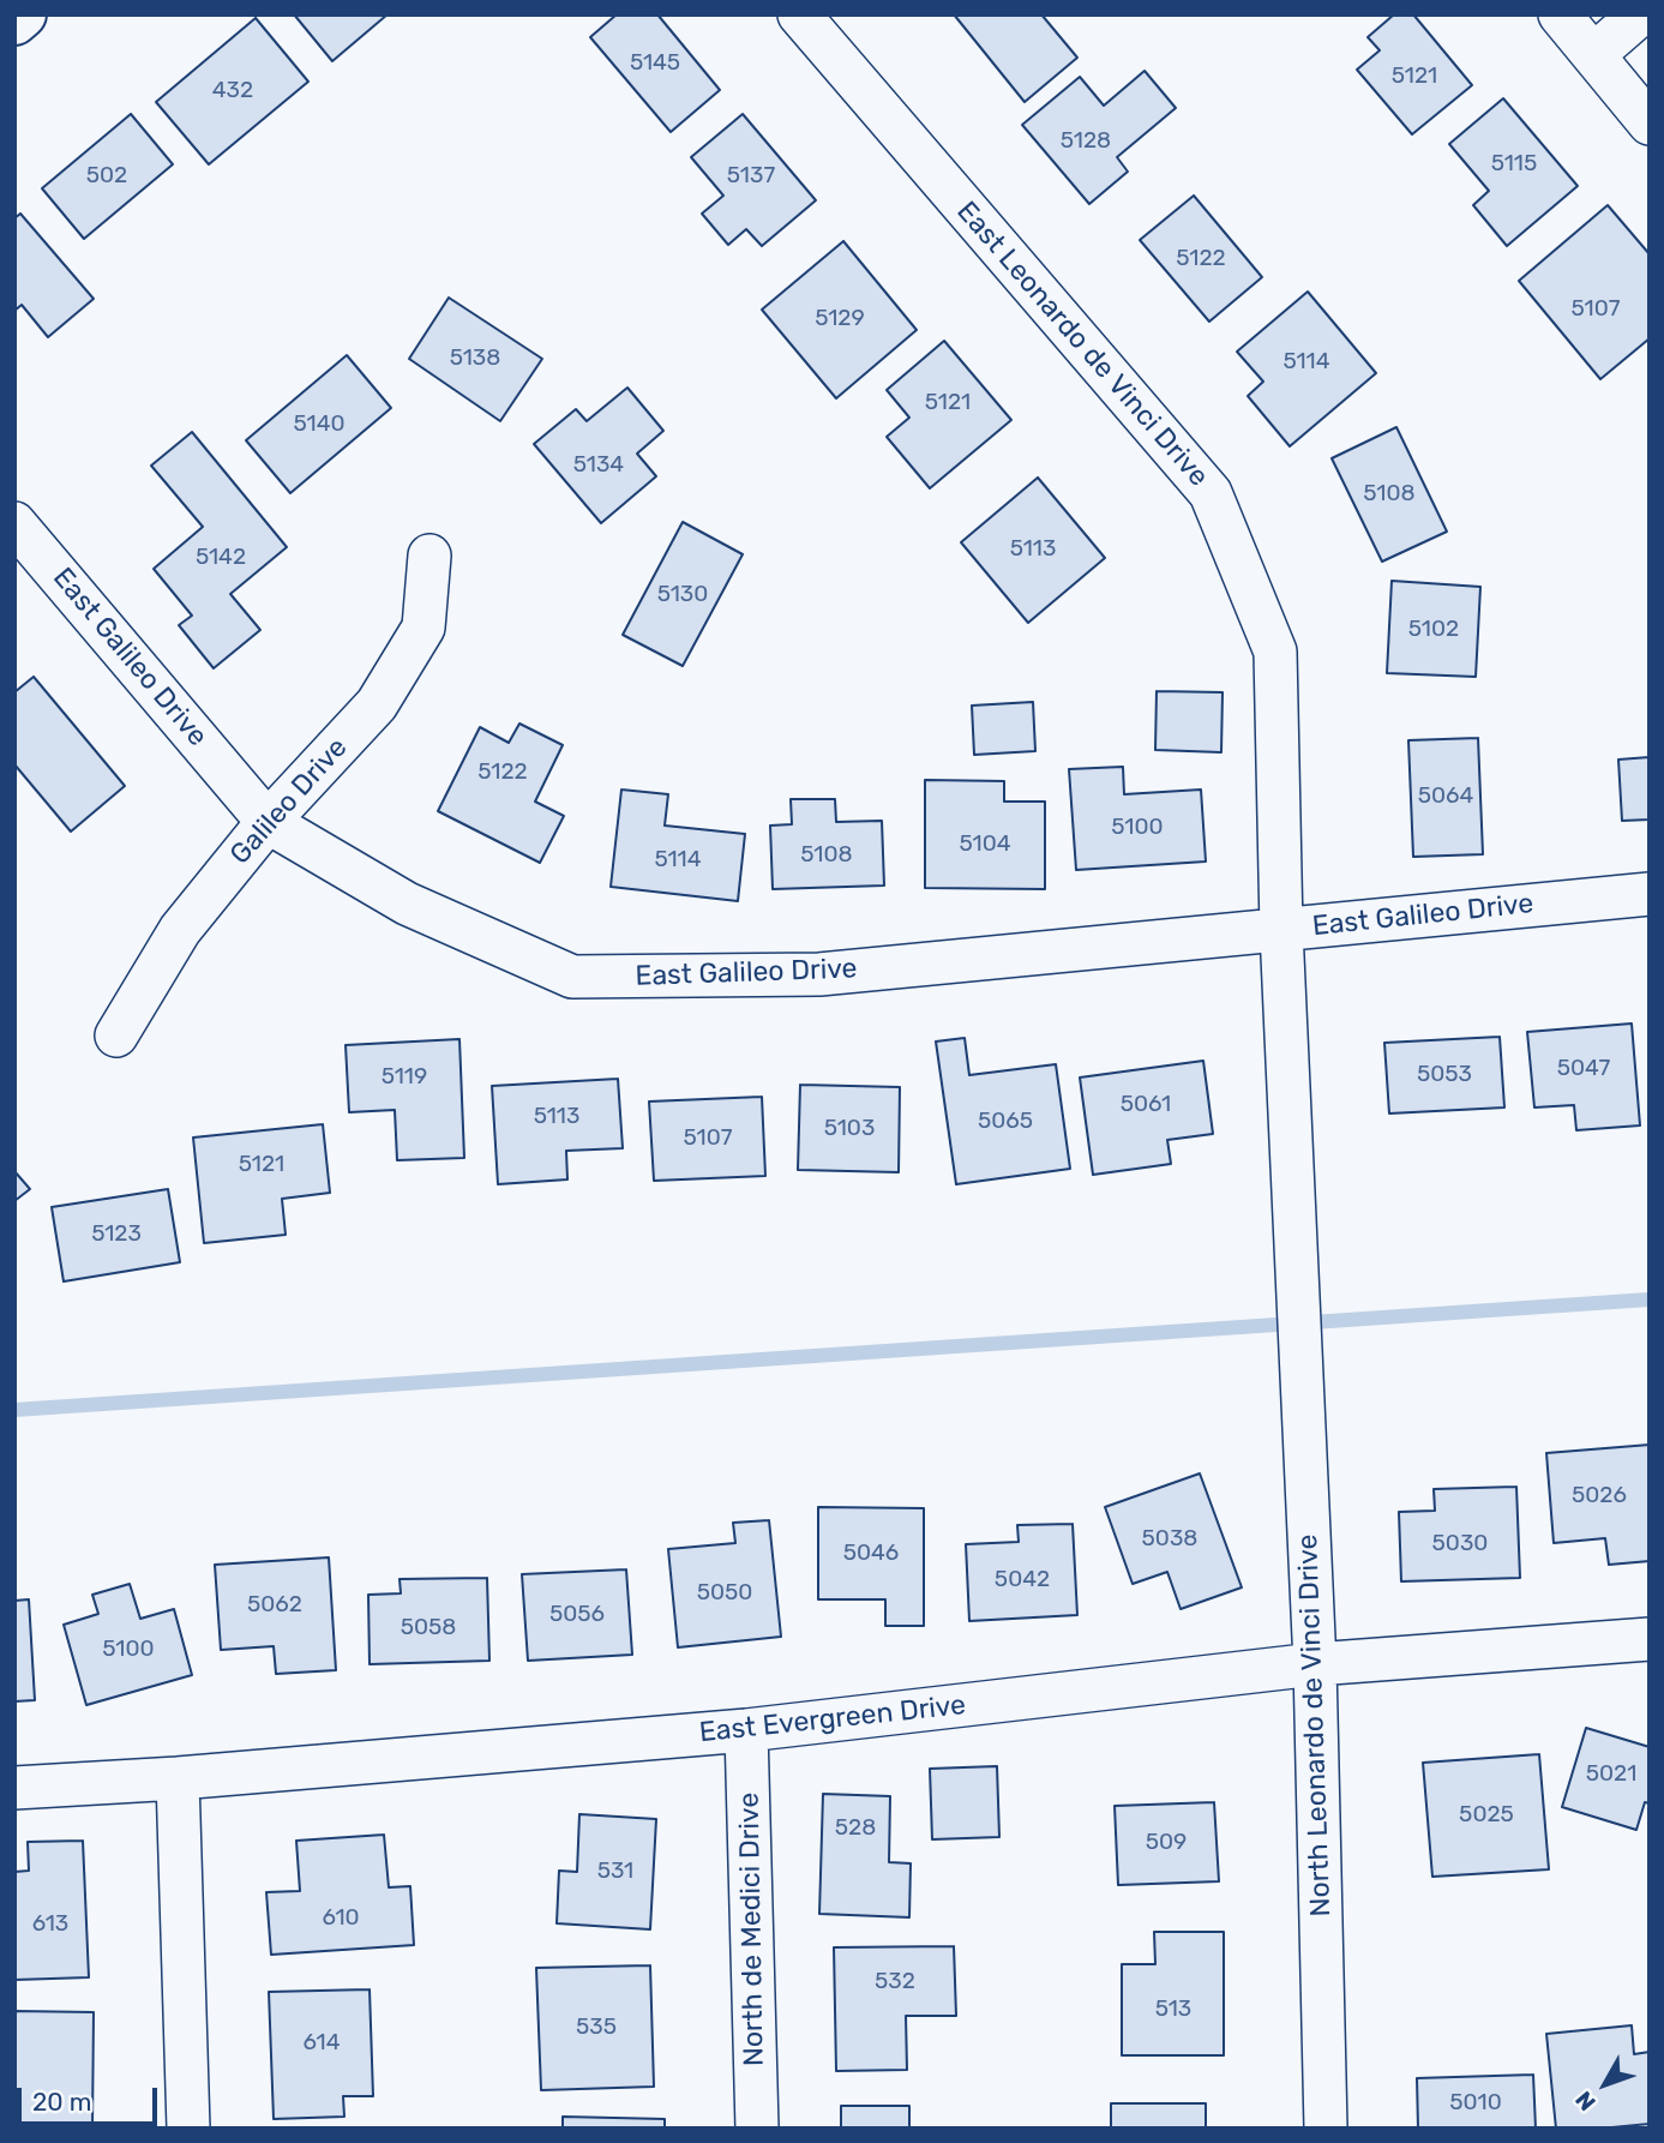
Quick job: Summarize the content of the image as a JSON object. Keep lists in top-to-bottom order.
{
  "streets": {
    "street": [
      "East Leonardo de Vinci Drive",
      "East Galileo Drive",
      "Galileo Drive",
      "East Evergreen Drive",
      "North Leonardo de Vinci Drive",
      "North de Medici Drive"
    ]
  },
  "crossings": [
    ["East Leonardo de Vinci Drive", "East Galileo Drive"],
    ["East Leonardo de Vinci Drive", "North Leonardo de Vinci Drive"],
    ["East Galileo Drive", "Galileo Drive"],
    ["East Evergreen Drive", "North Leonardo de Vinci Drive"],
    ["East Evergreen Drive", "North de Medici Drive"]
  ],
  "house_numbers": [
    "5145",
    "5121",
    "432",
    "5128",
    "5115",
    "502",
    "5137",
    "5122",
    "5107",
    "5129",
    "5138",
    "5114",
    "5121",
    "5140",
    "5134",
    "5108",
    "5113",
    "5142",
    "5130",
    "5102",
    "5122",
    "5064",
    "5100",
    "5104",
    "5108",
    "5114",
    "5047",
    "5053",
    "5119",
    "5061",
    "5113",
    "5065",
    "5103",
    "5107",
    "5121",
    "5123",
    "5026",
    "5038",
    "5030",
    "5046",
    "5042",
    "5050",
    "5062",
    "5056",
    "5058",
    "5100",
    "5021",
    "5025",
    "528",
    "509",
    "531",
    "610",
    "613",
    "532",
    "513",
    "535",
    "614",
    "5010"
  ],
  "scale_bar": "20 m",
  "north": "bottom left"
}
